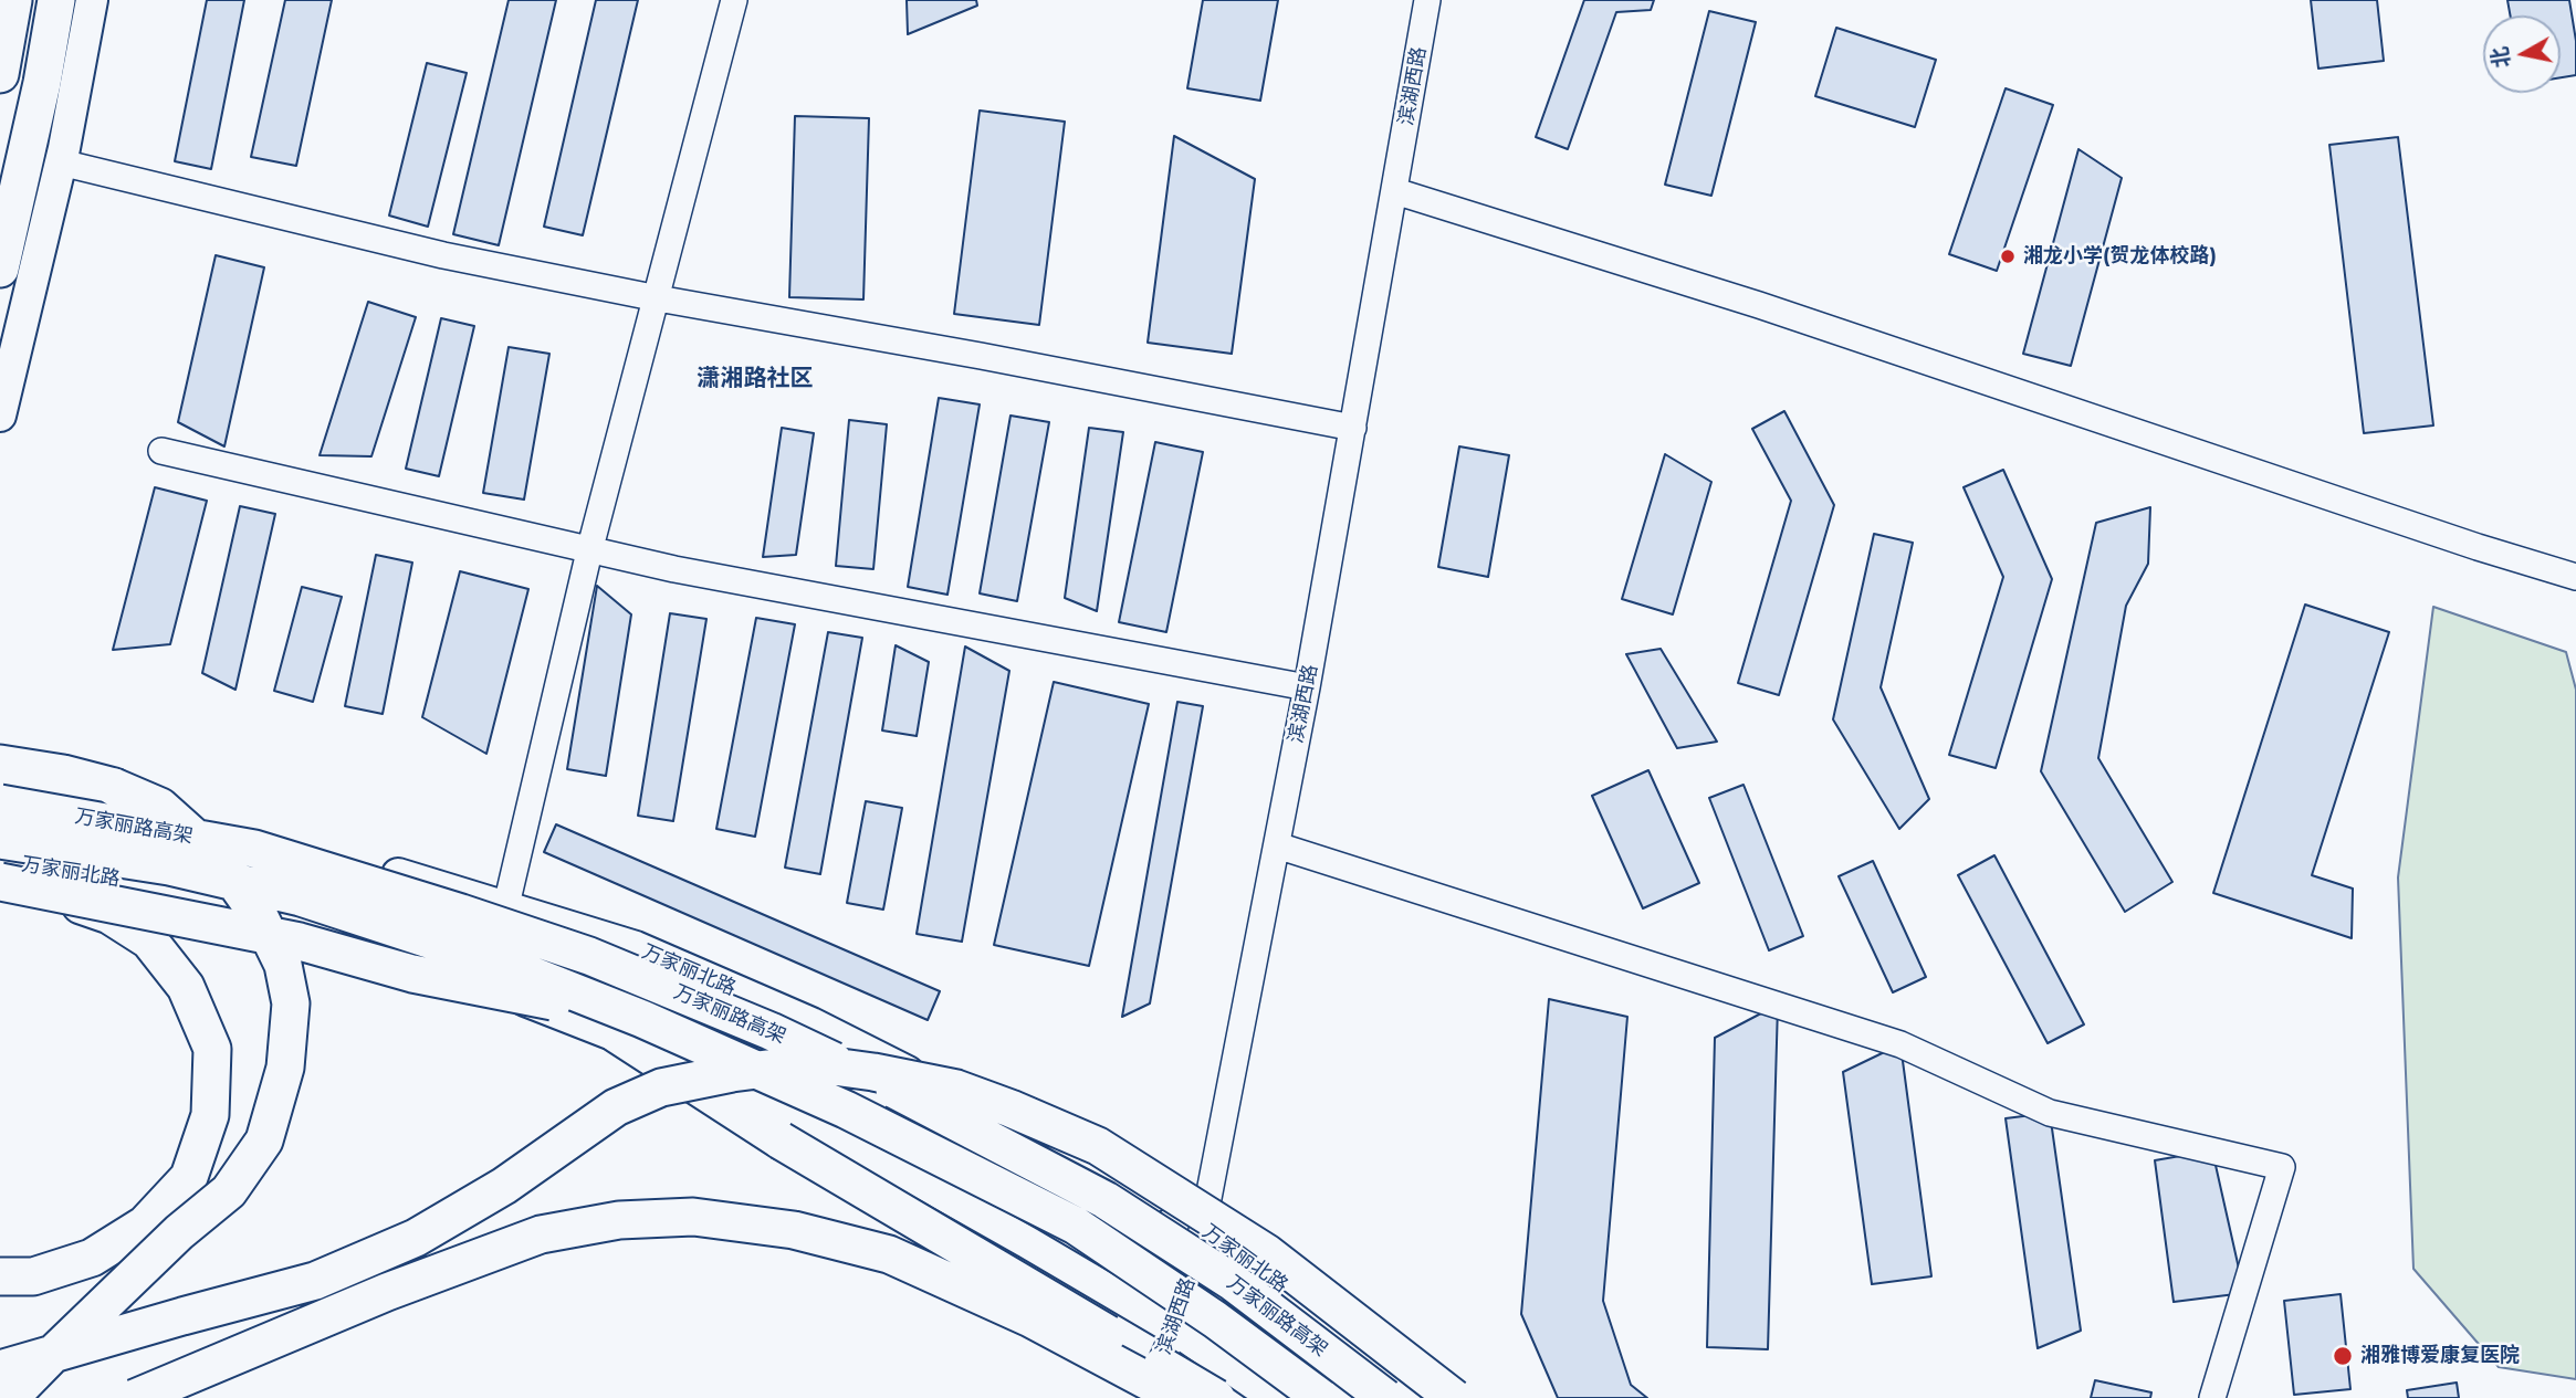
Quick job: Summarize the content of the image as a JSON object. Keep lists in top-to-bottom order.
{
  "streets": {
    "highway": ["万家丽路高架"],
    "main road": ["万家丽北路"],
    "street": ["滨湖西路"]
  },
  "crossings": [
    ["滨湖西路", "万家丽北路"],
    ["万家丽路高架", "万家丽北路"]
  ],
  "districts": ["潇湘路社区"],
  "places": ["湘龙小学(贺龙体校路)", "湘雅博爱康复医院"],
  "north": "left"
}
